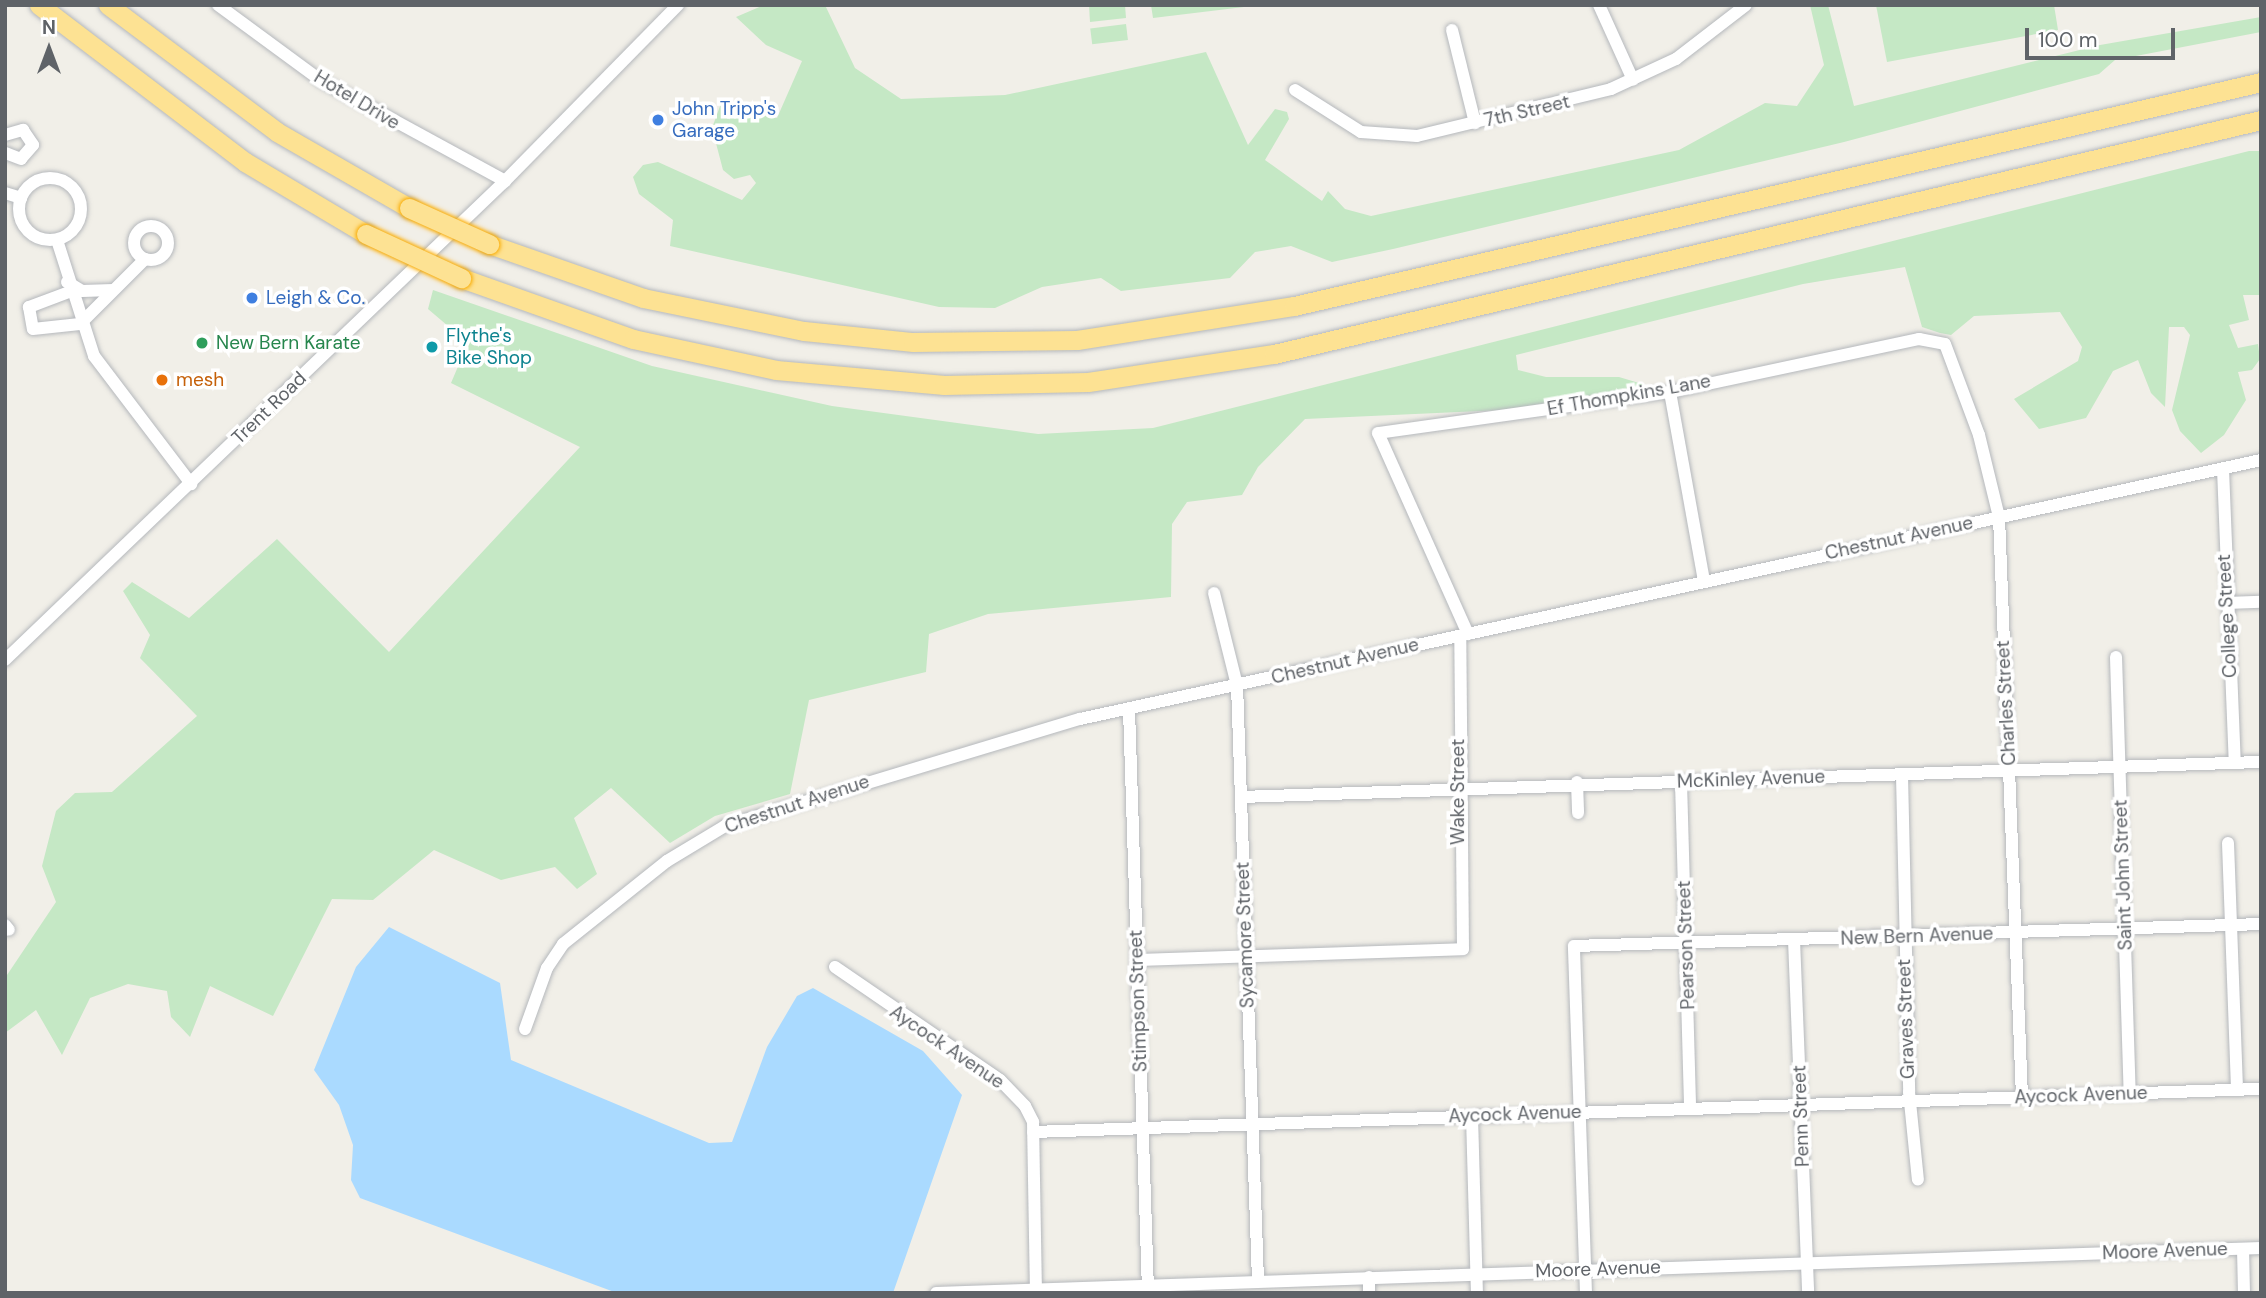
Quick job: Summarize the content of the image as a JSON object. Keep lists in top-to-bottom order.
{
  "streets": {
    "street": [
      "Hotel Drive",
      "7th Street",
      "Ef Thompkins Lane",
      "Trent Road",
      "Chestnut Avenue",
      "College Street",
      "Charles Street",
      "McKinley Avenue",
      "Wake Street",
      "Saint John Street",
      "Sycamore Street",
      "New Bern Avenue",
      "Pearson Street",
      "Stimpson Street",
      "Graves Street",
      "Aycock Avenue",
      "Penn Street",
      "Moore Avenue"
    ]
  },
  "crossings": [
    ["Hotel Drive", "Trent Road"],
    ["Ef Thompkins Lane", "Charles Street"],
    ["Ef Thompkins Lane", "Wake Street"],
    ["Chestnut Avenue", "College Street"],
    ["Chestnut Avenue", "Charles Street"],
    ["Chestnut Avenue", "Wake Street"],
    ["Chestnut Avenue", "Sycamore Street"],
    ["Chestnut Avenue", "Stimpson Street"],
    ["College Street", "McKinley Avenue"],
    ["Charles Street", "McKinley Avenue"],
    ["Charles Street", "New Bern Avenue"],
    ["Charles Street", "Aycock Avenue"],
    ["McKinley Avenue", "Wake Street"],
    ["McKinley Avenue", "Saint John Street"],
    ["McKinley Avenue", "Sycamore Street"],
    ["McKinley Avenue", "Pearson Street"],
    ["McKinley Avenue", "Graves Street"],
    ["Wake Street", "Sycamore Street"],
    ["Saint John Street", "New Bern Avenue"],
    ["Saint John Street", "Aycock Avenue"],
    ["Sycamore Street", "Aycock Avenue"],
    ["Sycamore Street", "Moore Avenue"],
    ["New Bern Avenue", "Pearson Street"],
    ["New Bern Avenue", "Graves Street"],
    ["New Bern Avenue", "Aycock Avenue"],
    ["New Bern Avenue", "Penn Street"],
    ["Pearson Street", "Aycock Avenue"],
    ["Stimpson Street", "Aycock Avenue"],
    ["Stimpson Street", "Moore Avenue"],
    ["Graves Street", "Aycock Avenue"],
    ["Aycock Avenue", "Penn Street"],
    ["Penn Street", "Moore Avenue"]
  ],
  "places": [
    "John Tripp's Garage",
    "Leigh & Co.",
    "New Bern Karate",
    "Flythe's Bike Shop",
    "mesh"
  ],
  "scale_bar": "100 m",
  "north": "top"
}
